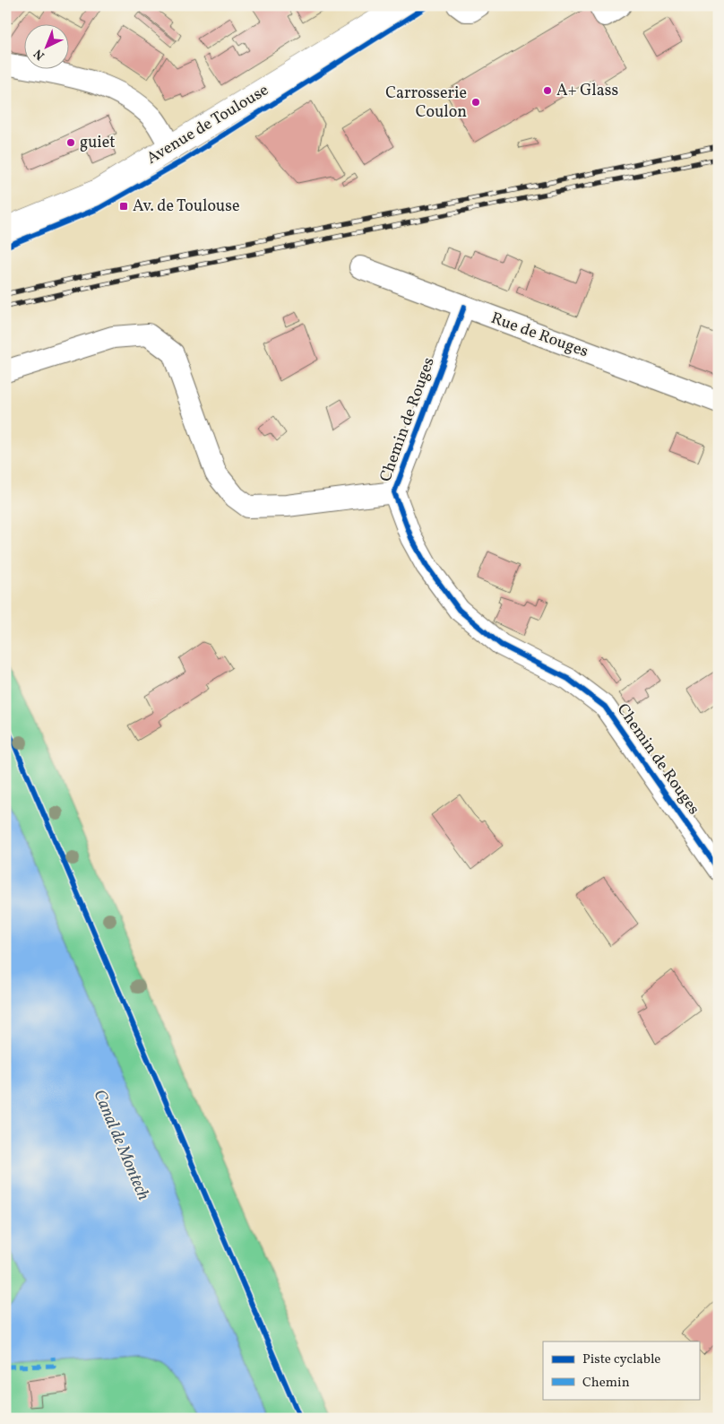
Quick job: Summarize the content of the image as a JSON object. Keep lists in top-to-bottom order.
{
  "streets": {
    "main road": ["Avenue de Toulouse"],
    "street": ["Rue de Rouges", "Chemin de Rouges"]
  },
  "crossings": [
    ["Rue de Rouges", "Chemin de Rouges"]
  ],
  "water": ["Canal de Montech"],
  "places": {
    "other": ["A+ Glass", "Carrosserie Coulon", "guiet"],
    "transit": ["Av. de Toulouse"]
  },
  "legend": ["Piste cyclable", "Chemin"],
  "north": "bottom left"
}
